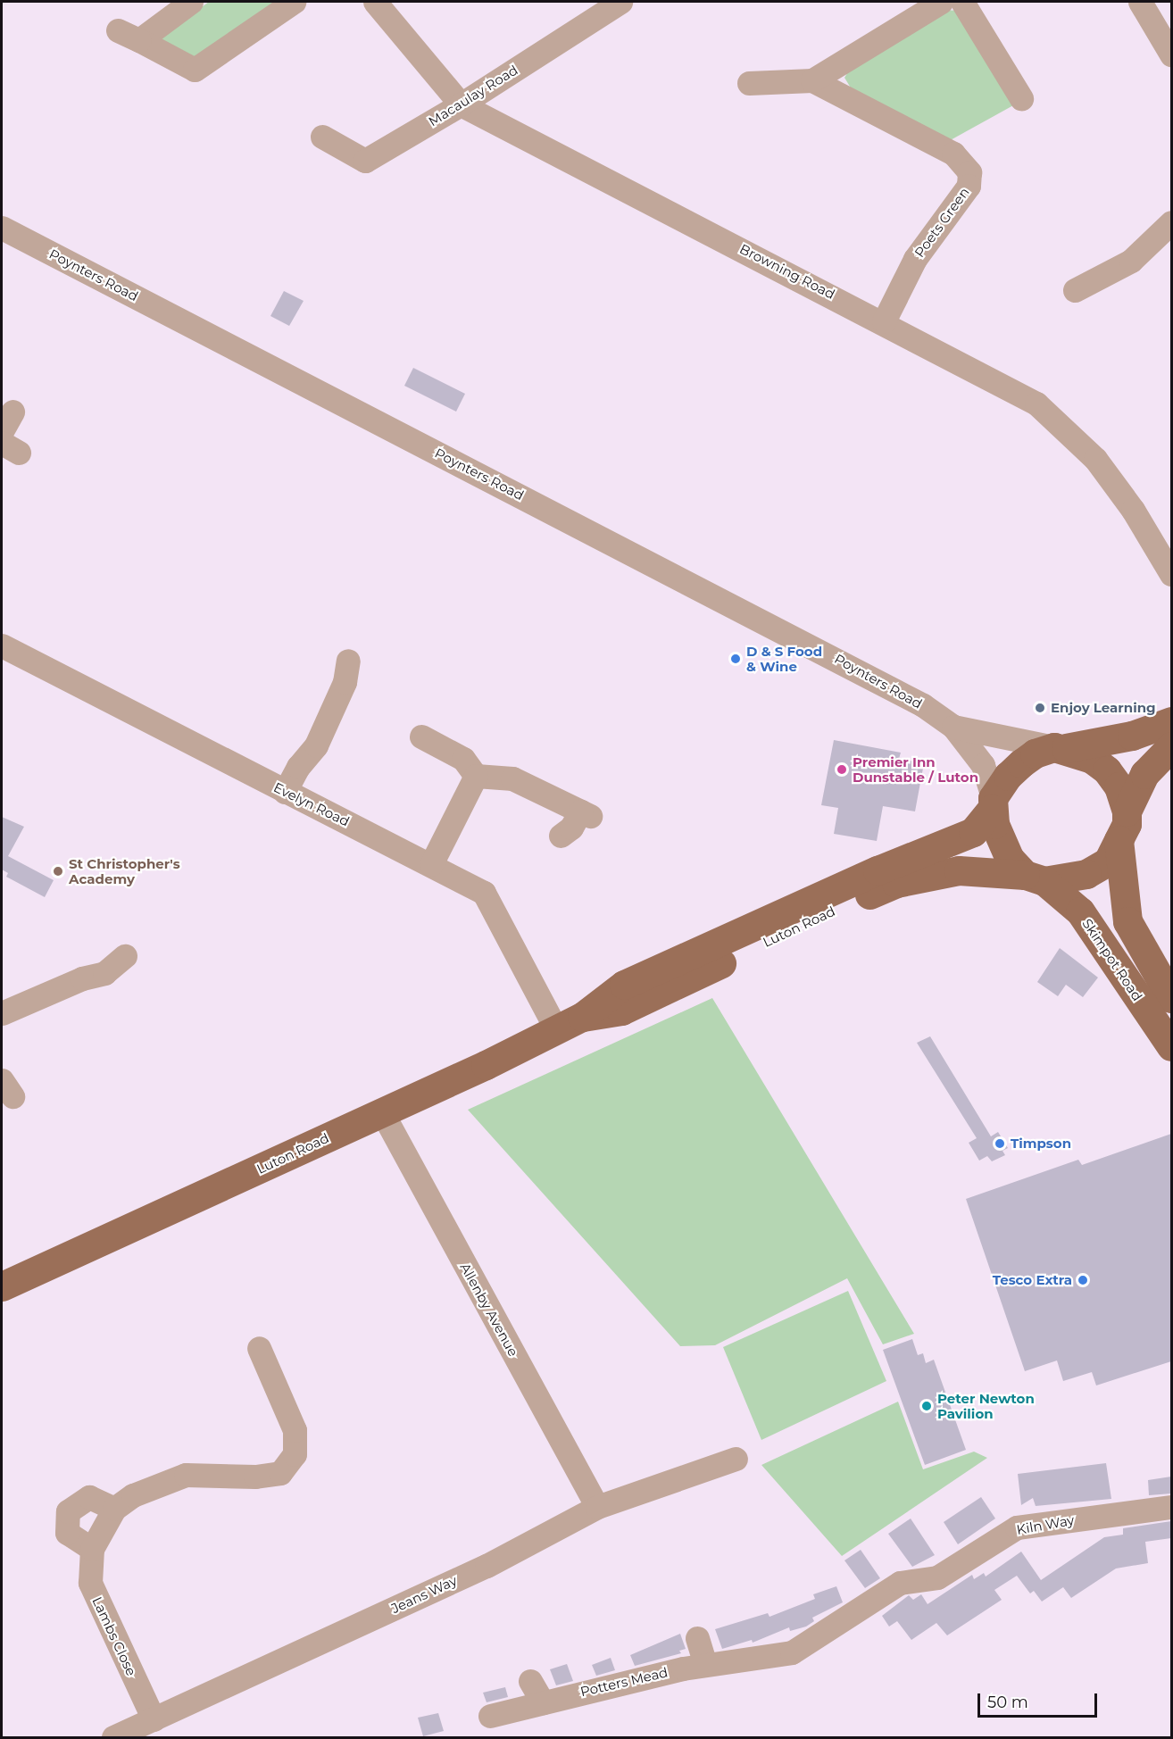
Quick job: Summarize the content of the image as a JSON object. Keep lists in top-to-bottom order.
{
  "streets": {
    "main road": ["Luton Road", "Skimpot Road"],
    "street": [
      "Macaulay Road",
      "Poets Green",
      "Browning Road",
      "Poynters Road",
      "Evelyn Road",
      "Allenby Avenue",
      "Kiln Way",
      "Jeans Way",
      "Lambs Close",
      "Potters Mead"
    ]
  },
  "crossings": [
    ["Macaulay Road", "Browning Road"],
    ["Poets Green", "Browning Road"],
    ["Poynters Road", "Luton Road"],
    ["Poynters Road", "Skimpot Road"],
    ["Evelyn Road", "Luton Road"],
    ["Luton Road", "Skimpot Road"],
    ["Luton Road", "Allenby Avenue"],
    ["Allenby Avenue", "Jeans Way"],
    ["Kiln Way", "Potters Mead"],
    ["Jeans Way", "Lambs Close"]
  ],
  "places": [
    "D & S Food & Wine",
    "Enjoy Learning",
    "Premier Inn Dunstable / Luton",
    "St Christopher's Academy",
    "Timpson",
    "Tesco Extra",
    "Peter Newton Pavilion"
  ],
  "scale_bar": "50 m"
}
